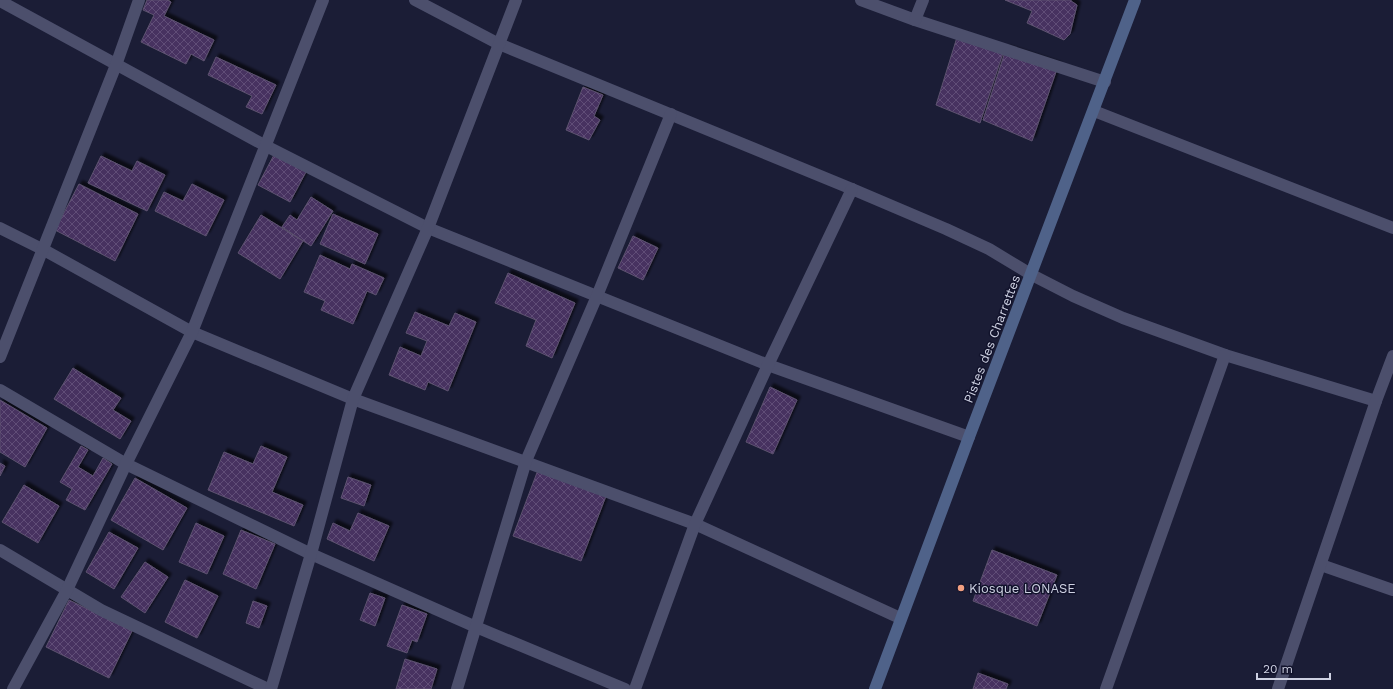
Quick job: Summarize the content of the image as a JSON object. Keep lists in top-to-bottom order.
{
  "streets": {
    "main road": ["Pistes des Charrettes"]
  },
  "places": ["Kiosque LONASE"],
  "scale_bar": "20 m"
}
